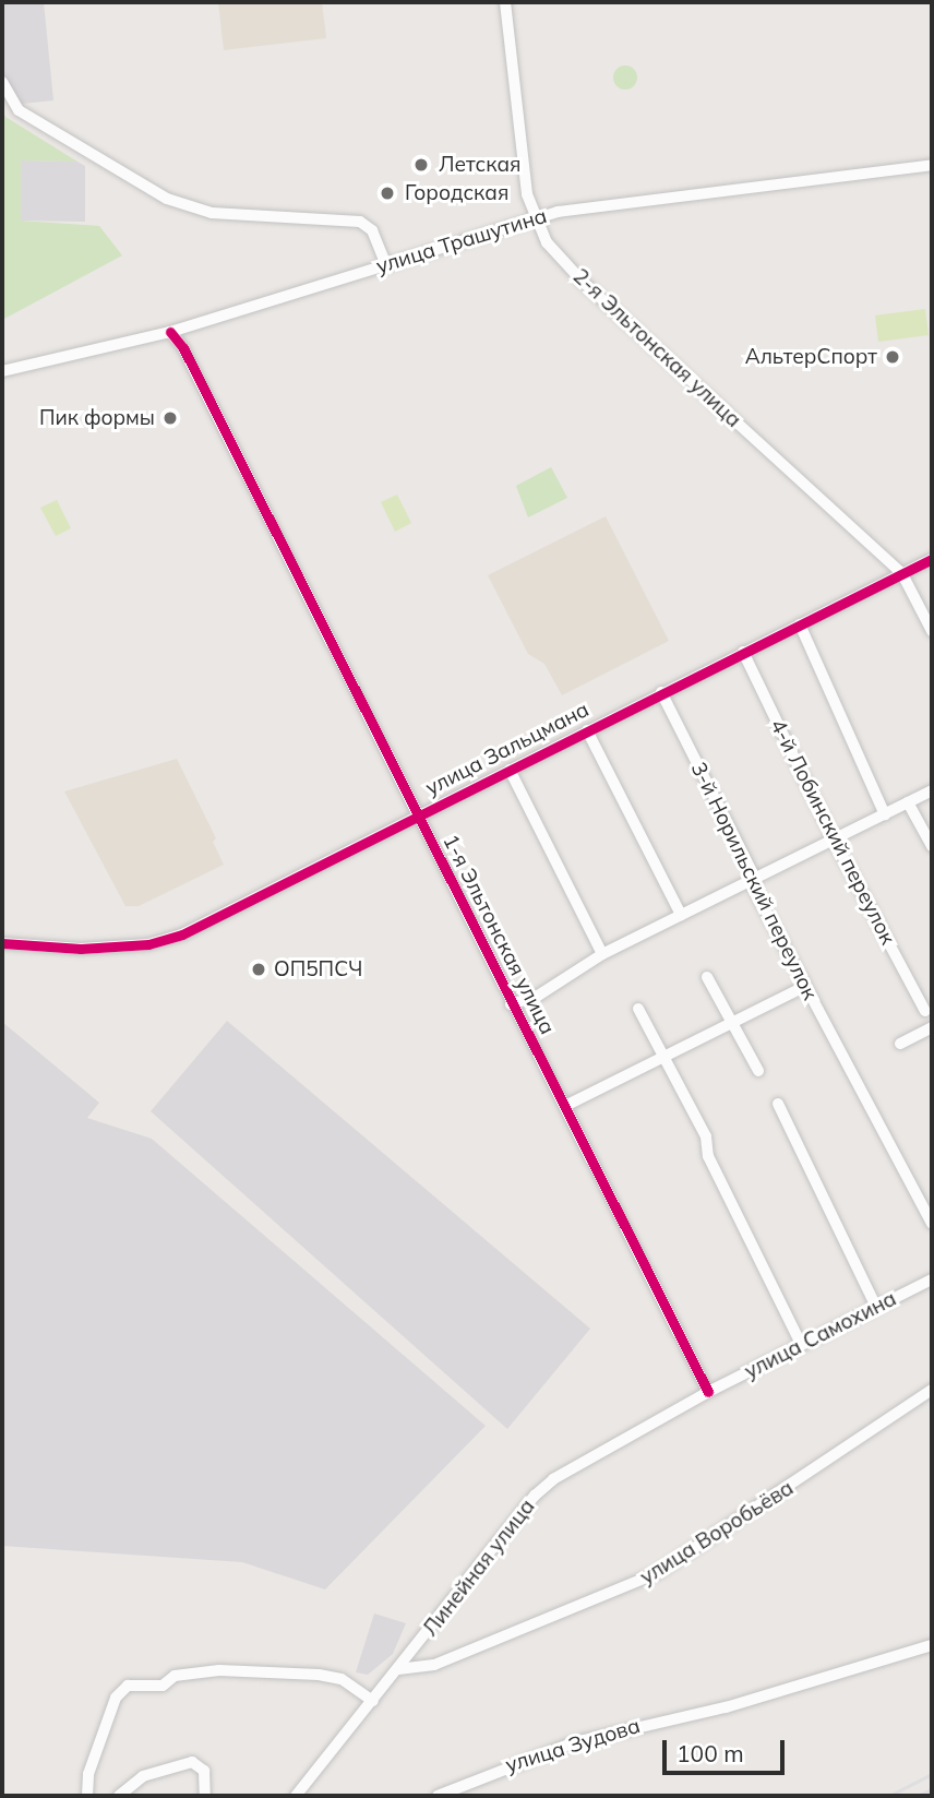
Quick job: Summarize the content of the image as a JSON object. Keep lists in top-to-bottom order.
{
  "streets": {
    "street": [
      "улица Трашутина",
      "2-я Эльтонская улица",
      "улица Зальцмана",
      "4-й Лобинский переулок",
      "3-й Норильский переулок",
      "1-я Эльтонская улица",
      "улица Самохина",
      "улица Воробьёва",
      "Линейная улица",
      "улица Зудова"
    ]
  },
  "crossings": [
    ["улица Трашутина", "2-я Эльтонская улица"],
    ["улица Трашутина", "1-я Эльтонская улица"],
    ["2-я Эльтонская улица", "улица Зальцмана"],
    ["улица Зальцмана", "4-й Лобинский переулок"],
    ["улица Зальцмана", "3-й Норильский переулок"],
    ["улица Зальцмана", "1-я Эльтонская улица"],
    ["1-я Эльтонская улица", "улица Самохина"],
    ["1-я Эльтонская улица", "Линейная улица"],
    ["улица Самохина", "Линейная улица"],
    ["улица Воробьёва", "Линейная улица"]
  ],
  "places": [
    "Летская",
    "Городская",
    "АльтерСпорт",
    "Пик формы",
    "ОП5ПСЧ"
  ],
  "scale_bar": "100 m"
}
